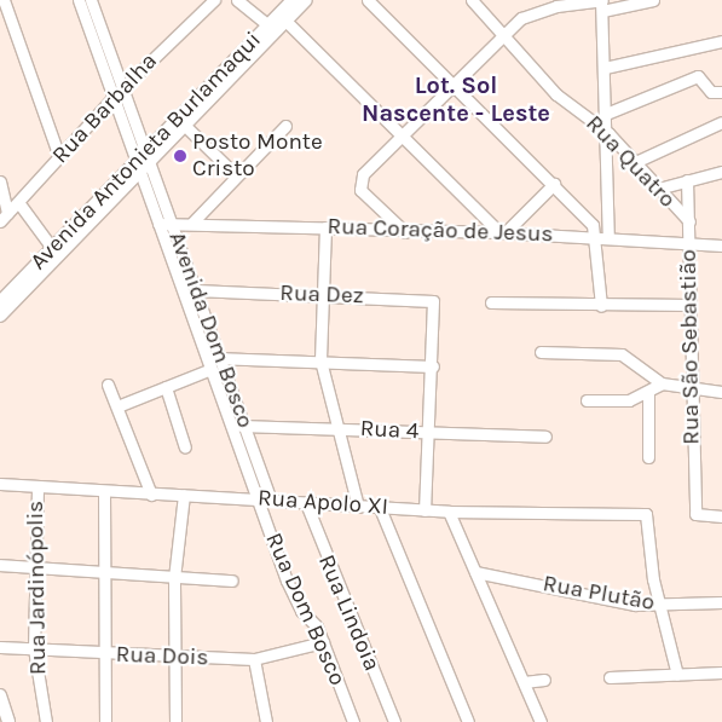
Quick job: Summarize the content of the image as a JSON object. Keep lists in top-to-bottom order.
{
  "streets": {
    "main road": ["Avenida Antonieta Burlamaqui"],
    "street": [
      "Rua Barbalha",
      "Rua Quatro",
      "Rua Coração de Jesus",
      "Rua Dez",
      "Avenida Dom Bosco",
      "Rua São Sebastião",
      "Rua 4",
      "Rua Apolo XI",
      "Rua Jardinópolis",
      "Rua Plutão",
      "Rua Dom Bosco",
      "Rua Lindoia",
      "Rua Dois"
    ]
  },
  "crossings": [
    ["Rua Barbalha", "Avenida Dom Bosco"],
    ["Avenida Antonieta Burlamaqui", "Avenida Dom Bosco"],
    ["Rua Quatro", "Rua São Sebastião"],
    ["Rua Coração de Jesus", "Avenida Dom Bosco"],
    ["Rua Coração de Jesus", "Rua São Sebastião"],
    ["Rua Dez", "Avenida Dom Bosco"],
    ["Avenida Dom Bosco", "Rua 4"],
    ["Avenida Dom Bosco", "Rua Apolo XI"],
    ["Avenida Dom Bosco", "Rua Dom Bosco"],
    ["Rua Apolo XI", "Rua Jardinópolis"],
    ["Rua Apolo XI", "Rua Plutão"],
    ["Rua Apolo XI", "Rua Dom Bosco"],
    ["Rua Apolo XI", "Rua Lindoia"],
    ["Rua Jardinópolis", "Rua Dois"],
    ["Rua Dom Bosco", "Rua Dois"]
  ],
  "districts": ["Lot. Sol Nascente - Leste"],
  "places": ["Posto Monte Cristo"]
}
